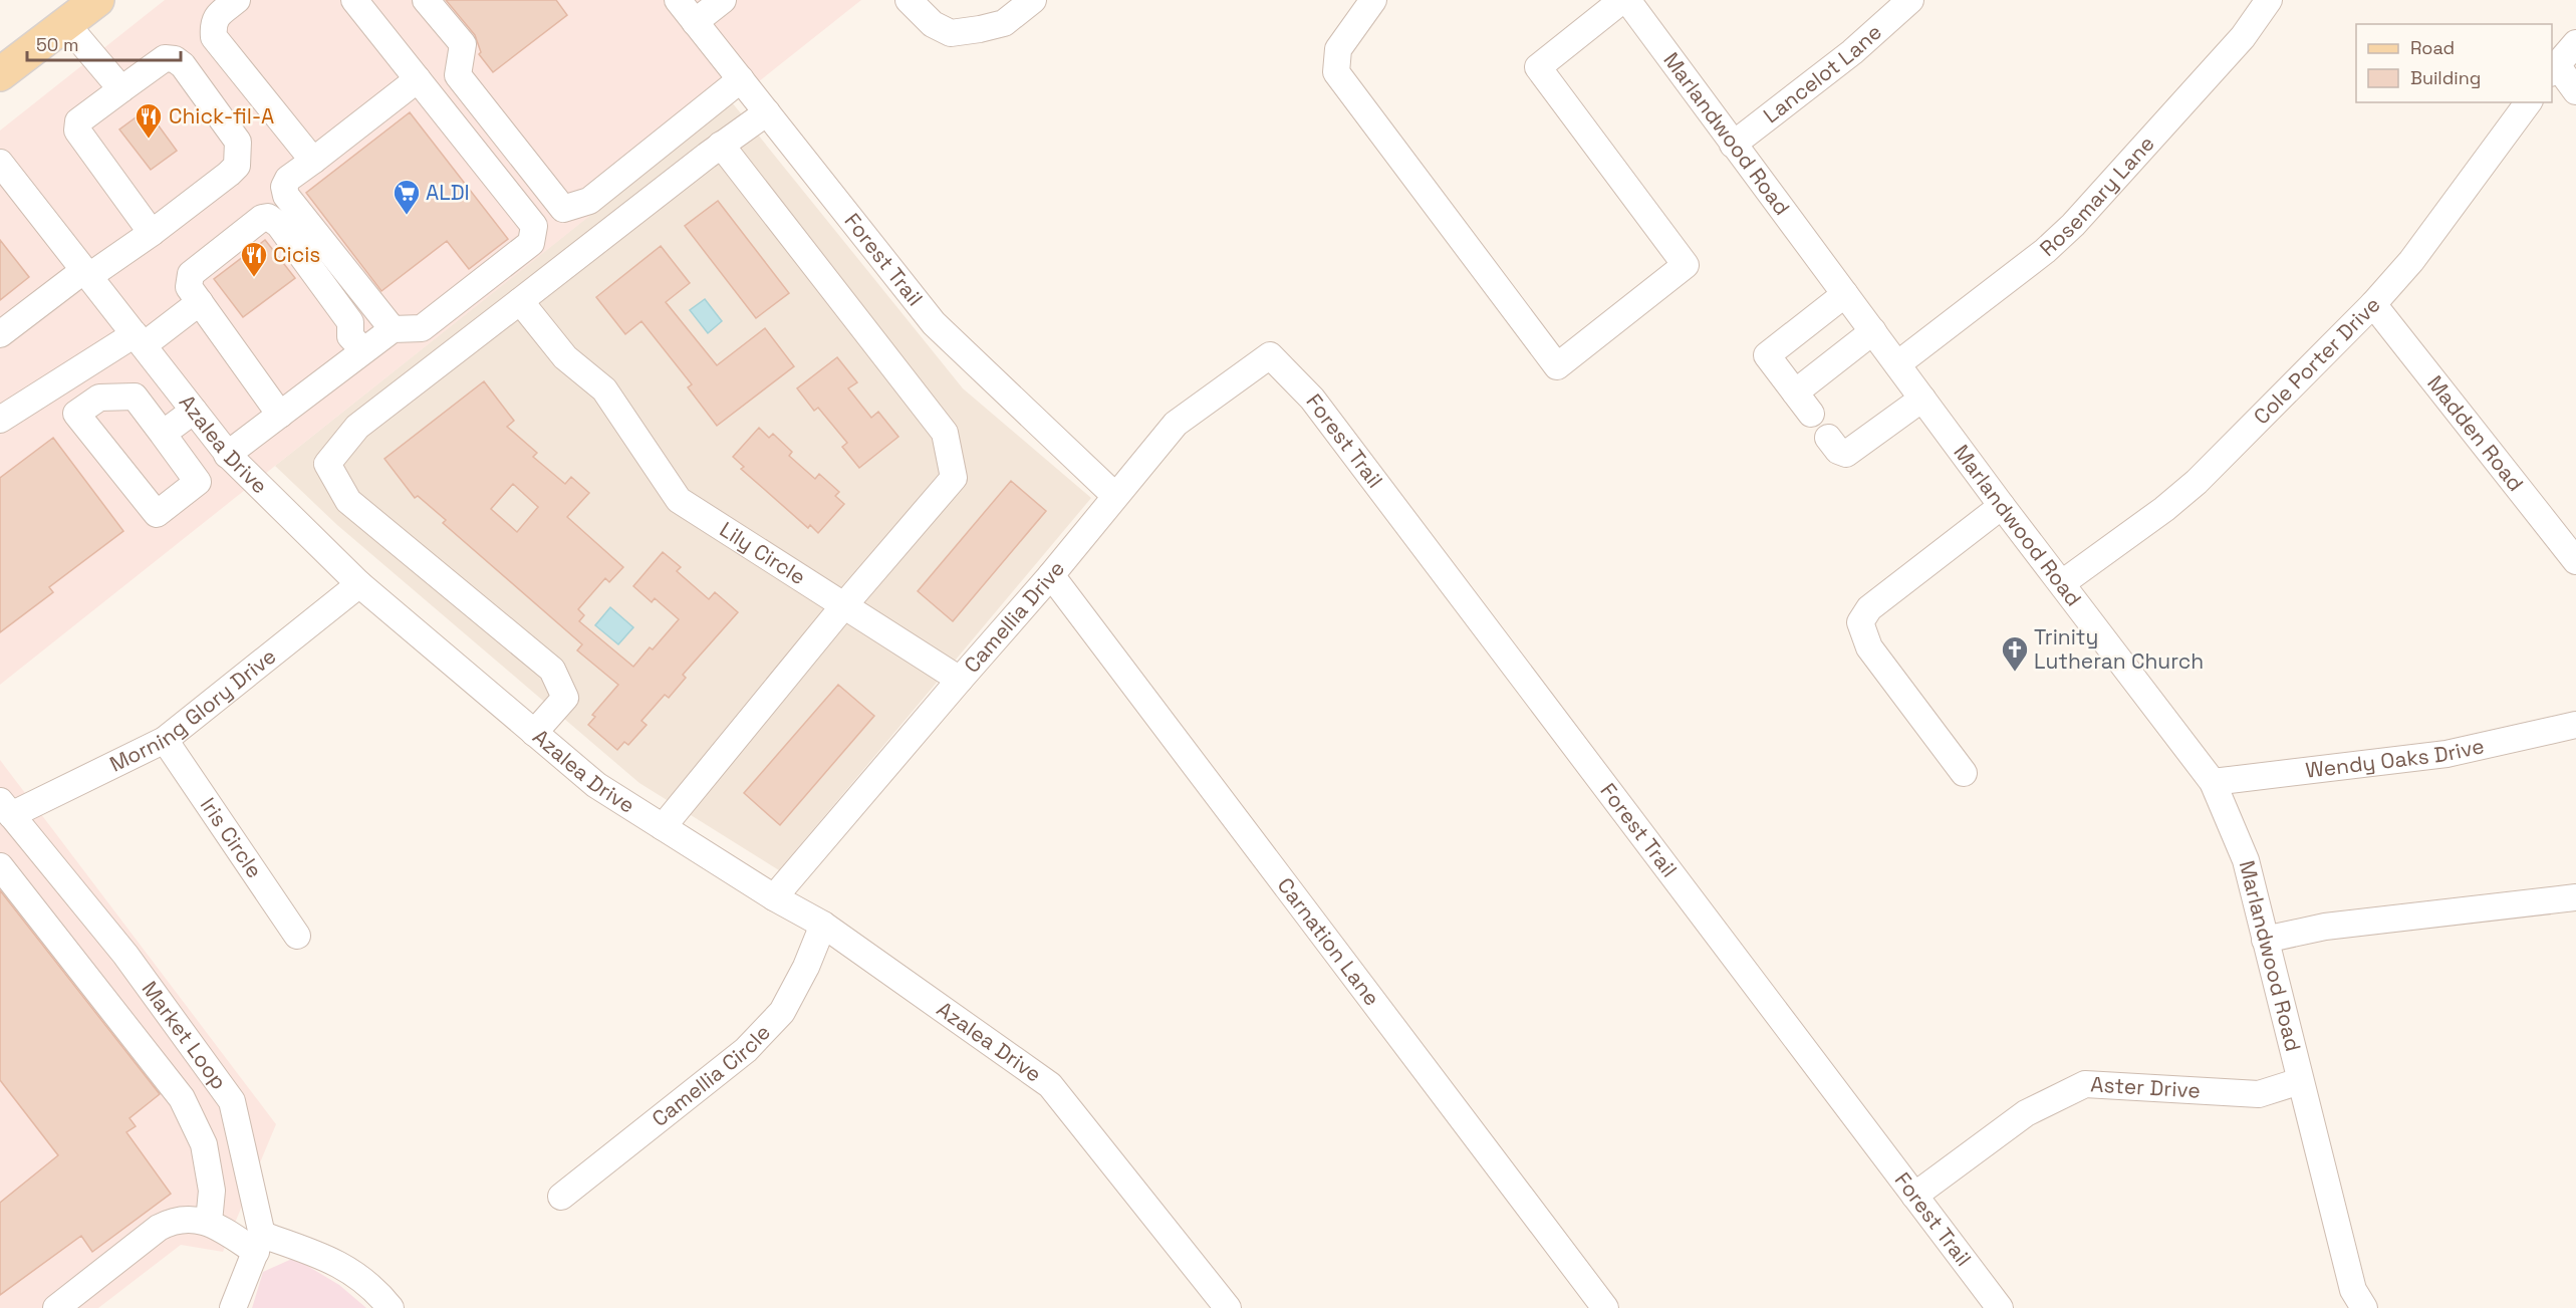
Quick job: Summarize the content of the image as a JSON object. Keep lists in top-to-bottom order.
{
  "streets": {
    "street": [
      "Lancelot Lane",
      "Marlandwood Road",
      "Rosemary Lane",
      "Forest Trail",
      "Cole Porter Drive",
      "Madden Road",
      "Azalea Drive",
      "Lily Circle",
      "Camellia Drive",
      "Morning Glory Drive",
      "Wendy Oaks Drive",
      "Iris Circle",
      "Carnation Lane",
      "Market Loop",
      "Camellia Circle",
      "Aster Drive"
    ]
  },
  "crossings": [
    ["Lancelot Lane", "Marlandwood Road"],
    ["Marlandwood Road", "Rosemary Lane"],
    ["Marlandwood Road", "Cole Porter Drive"],
    ["Marlandwood Road", "Wendy Oaks Drive"],
    ["Marlandwood Road", "Aster Drive"],
    ["Forest Trail", "Camellia Drive"],
    ["Forest Trail", "Aster Drive"],
    ["Cole Porter Drive", "Madden Road"],
    ["Azalea Drive", "Camellia Drive"],
    ["Azalea Drive", "Morning Glory Drive"],
    ["Azalea Drive", "Camellia Circle"],
    ["Lily Circle", "Camellia Drive"],
    ["Camellia Drive", "Carnation Lane"],
    ["Morning Glory Drive", "Iris Circle"],
    ["Morning Glory Drive", "Market Loop"]
  ],
  "places": {
    "restaurant": ["Chick-fil-A", "Cicis"],
    "supermarket": ["ALDI"],
    "church": ["Trinity Lutheran Church"]
  },
  "legend": ["Road", "Building"],
  "scale_bar": "50 m"
}
